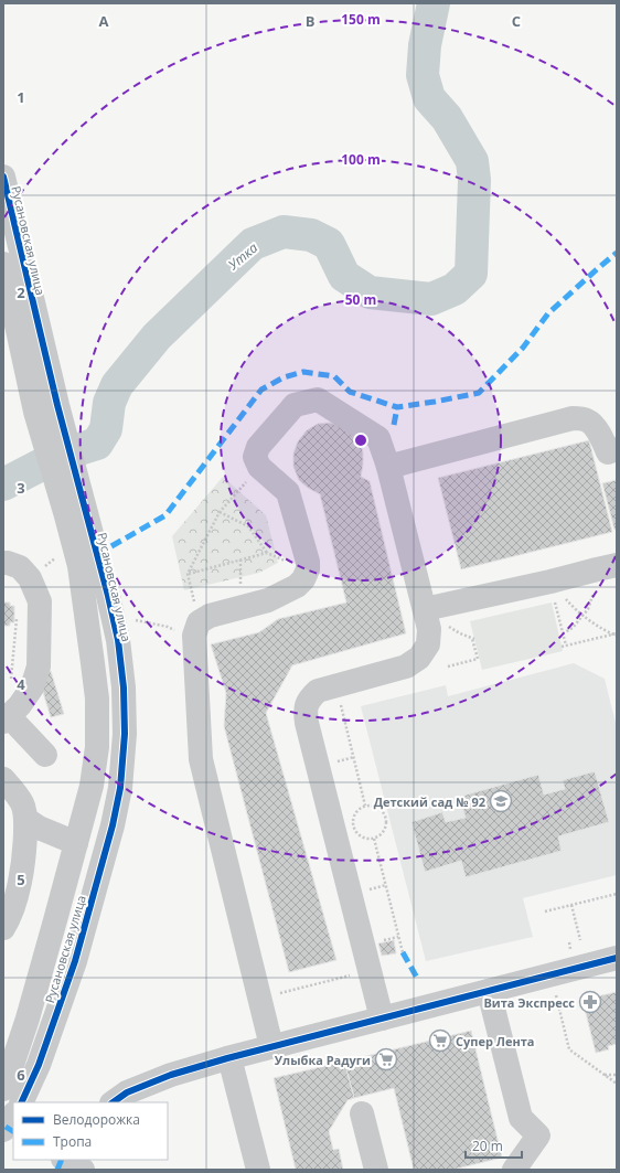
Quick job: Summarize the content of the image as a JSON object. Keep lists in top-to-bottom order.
{
  "streets": {
    "street": ["Русановская улица"]
  },
  "water": ["Утка"],
  "places": {
    "school or university": ["Детский сад № 92"],
    "pharmacy": ["Вита Экспресс"],
    "supermarket": ["Супер Лента", "Улыбка Радуги"]
  },
  "legend": ["Велодорожка", "Тропа"],
  "scale_bar": "20 m",
  "grid": {
    "columns": ["A", "B", "C"],
    "rows": [
      "1",
      "2",
      "3",
      "4",
      "5",
      "6"
    ]
  },
  "rings": ["150 m", "100 m", "50 m"]
}
